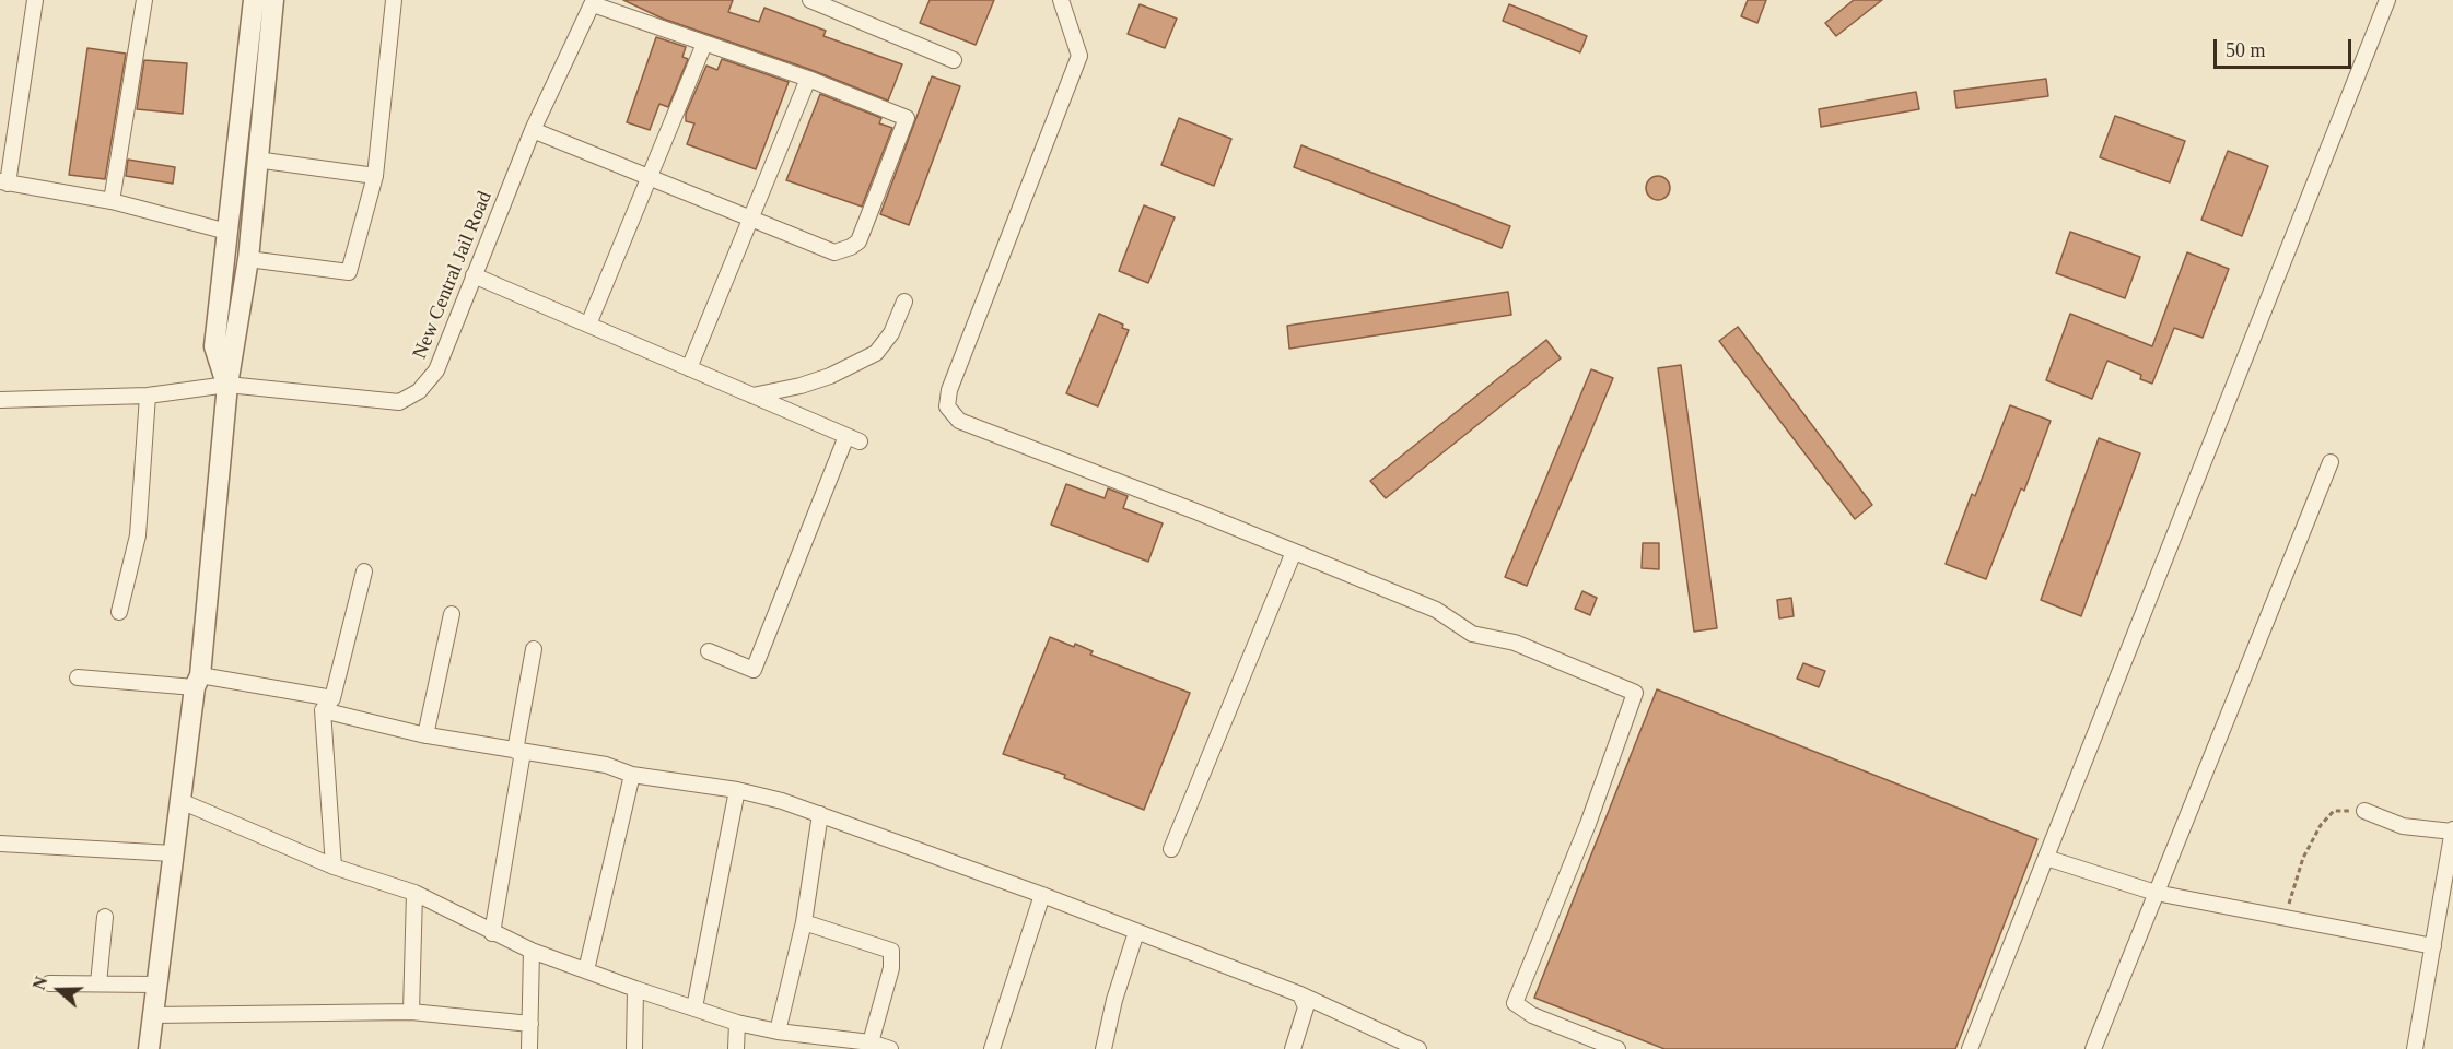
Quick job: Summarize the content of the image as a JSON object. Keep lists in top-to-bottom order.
{
  "streets": {
    "street": ["New Central Jail Road"]
  },
  "scale_bar": "50 m",
  "north": "left"
}
